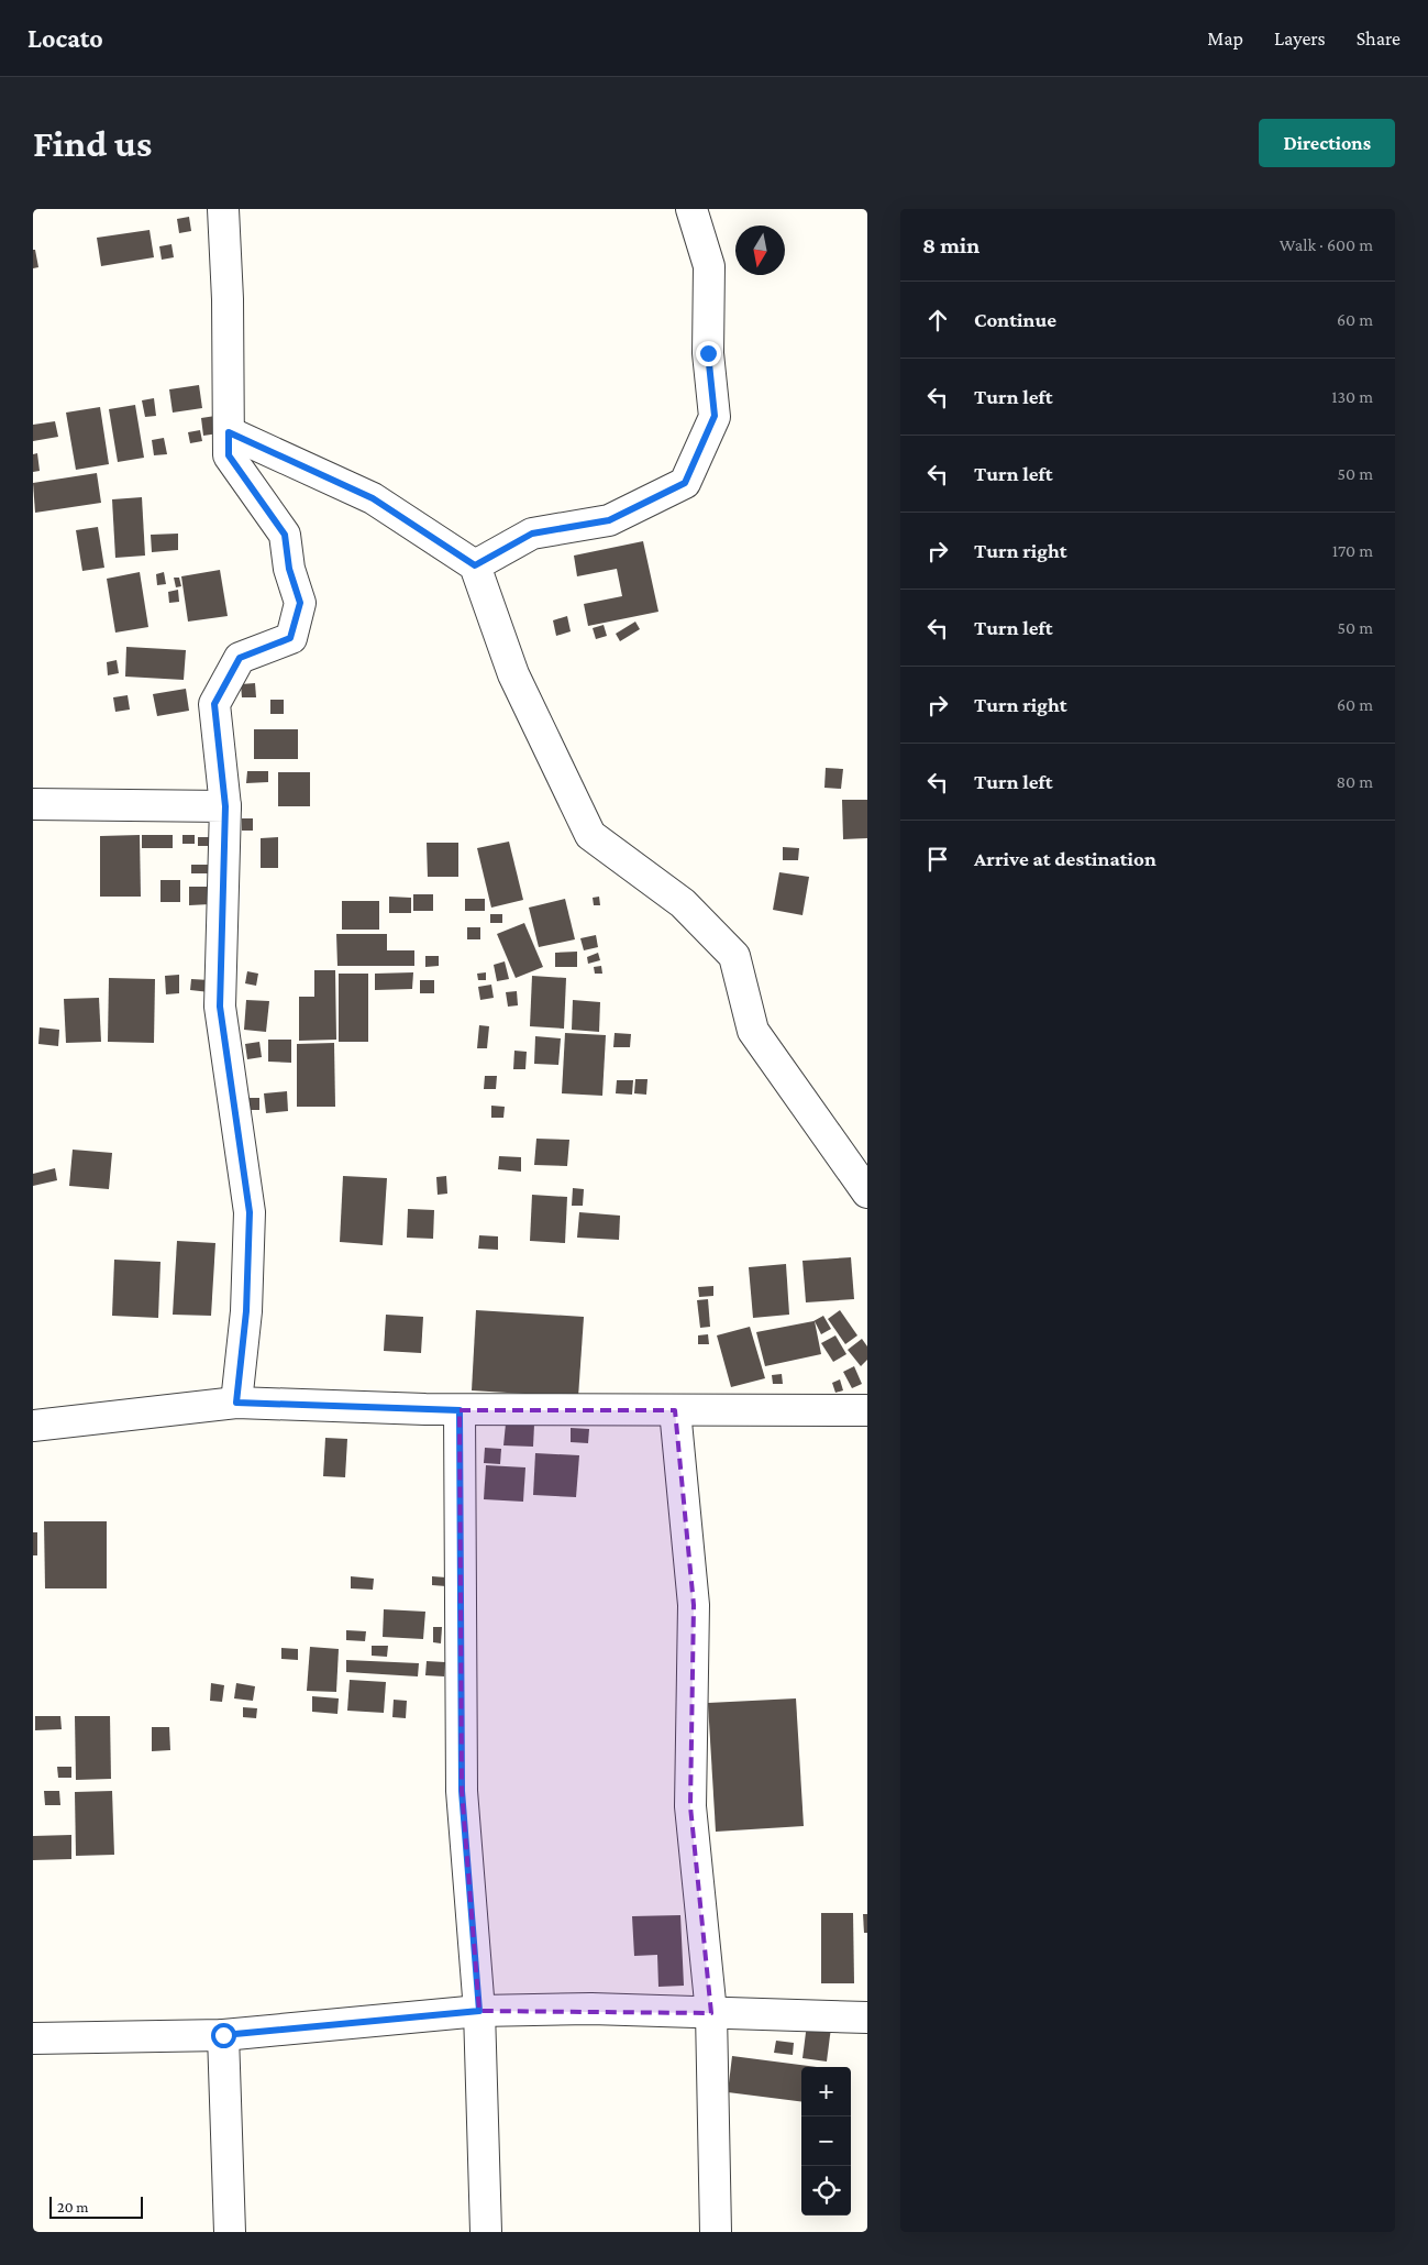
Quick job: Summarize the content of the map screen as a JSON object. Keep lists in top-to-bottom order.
{
  "scale_bar": "20 m",
  "north": "bottom",
  "page": {
    "header": "Locato",
    "nav": ["Map", "Layers", "Share"],
    "buttons": "Directions",
    "title": "Find us",
    "heading": ["8 min", "Walk · 600 m"],
    "list": [
      ["Continue", "60 m"],
      ["Turn left", "130 m"],
      ["Turn left", "50 m"],
      ["Turn right", "170 m"],
      ["Turn left", "50 m"],
      ["Turn right", "60 m"],
      ["Turn left", "80 m"],
      "Arrive at destination"
    ],
    "map_buttons": ["+", "−"],
    "scale": "20 m"
  }
}
